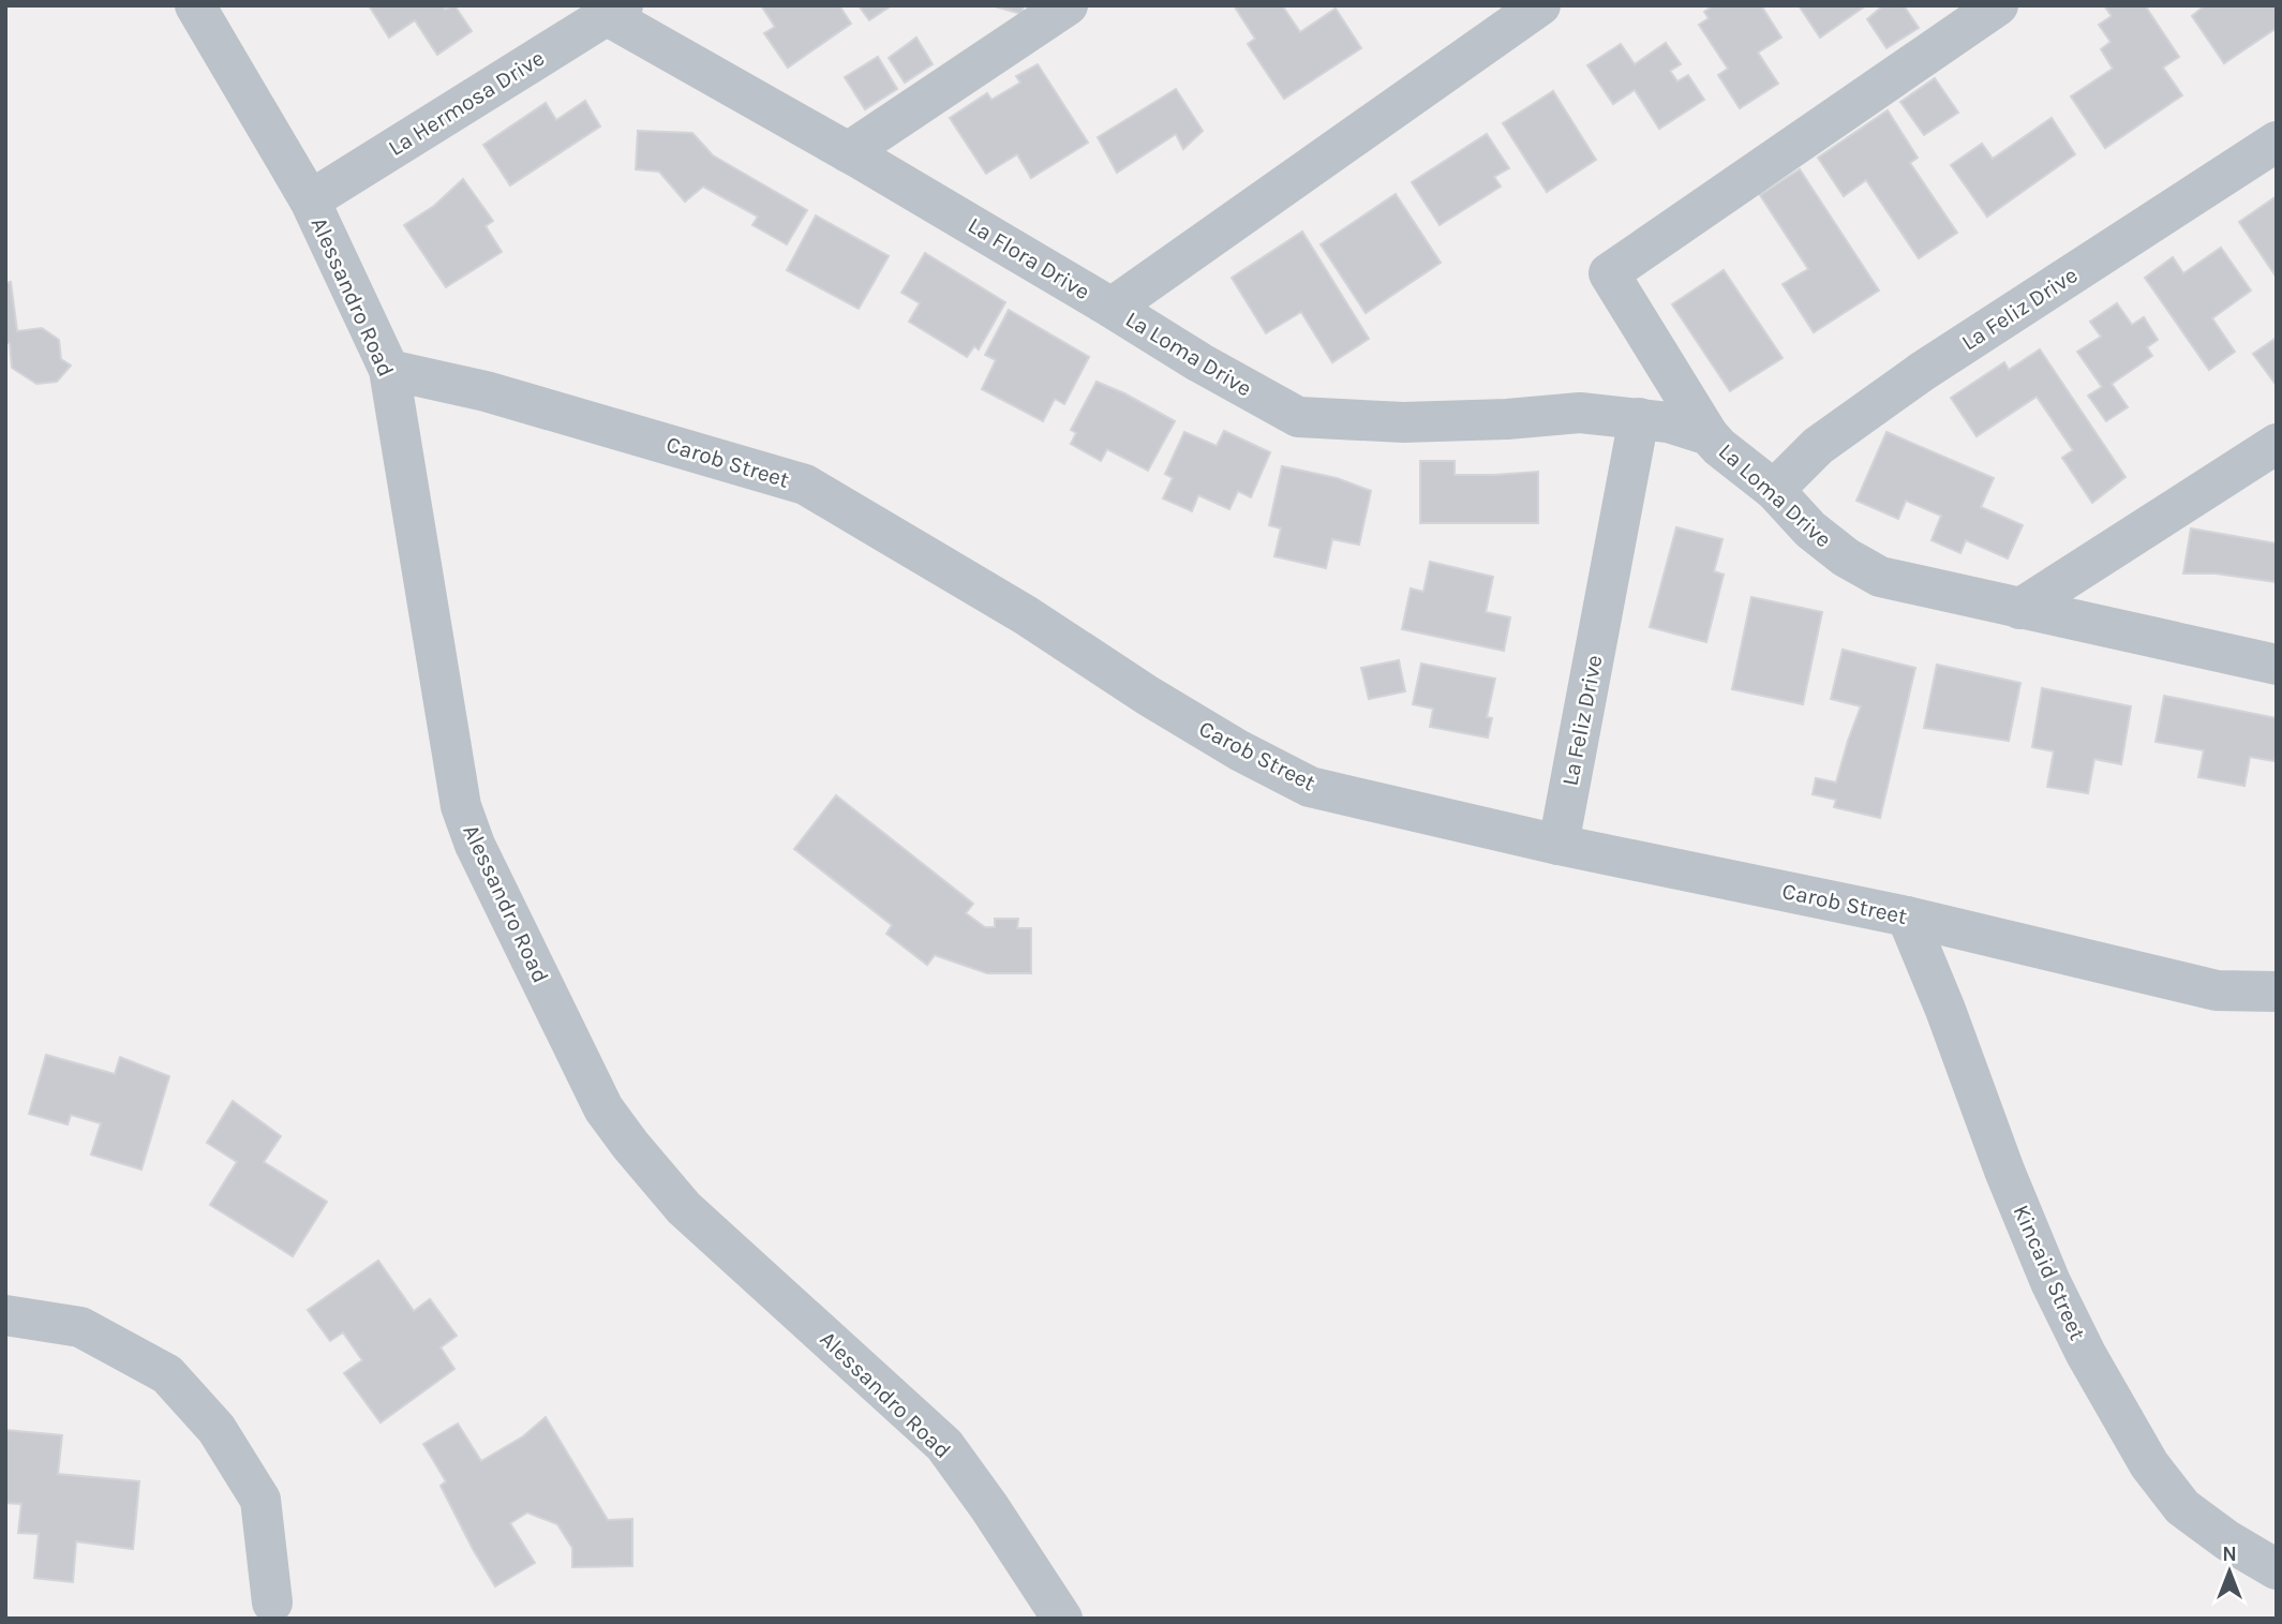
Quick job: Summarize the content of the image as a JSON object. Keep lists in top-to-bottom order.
{
  "streets": {
    "street": [
      "La Hermosa Drive",
      "La Flora Drive",
      "Alessandro Road",
      "La Feliz Drive",
      "La Loma Drive",
      "Carob Street",
      "Kincaid Street"
    ]
  },
  "crossings": [
    ["La Hermosa Drive", "La Flora Drive"],
    ["La Hermosa Drive", "Alessandro Road"],
    ["La Flora Drive", "La Loma Drive"],
    ["Alessandro Road", "Carob Street"],
    ["La Feliz Drive", "La Loma Drive"],
    ["La Feliz Drive", "Carob Street"],
    ["Carob Street", "Kincaid Street"]
  ],
  "north": "top"
}
